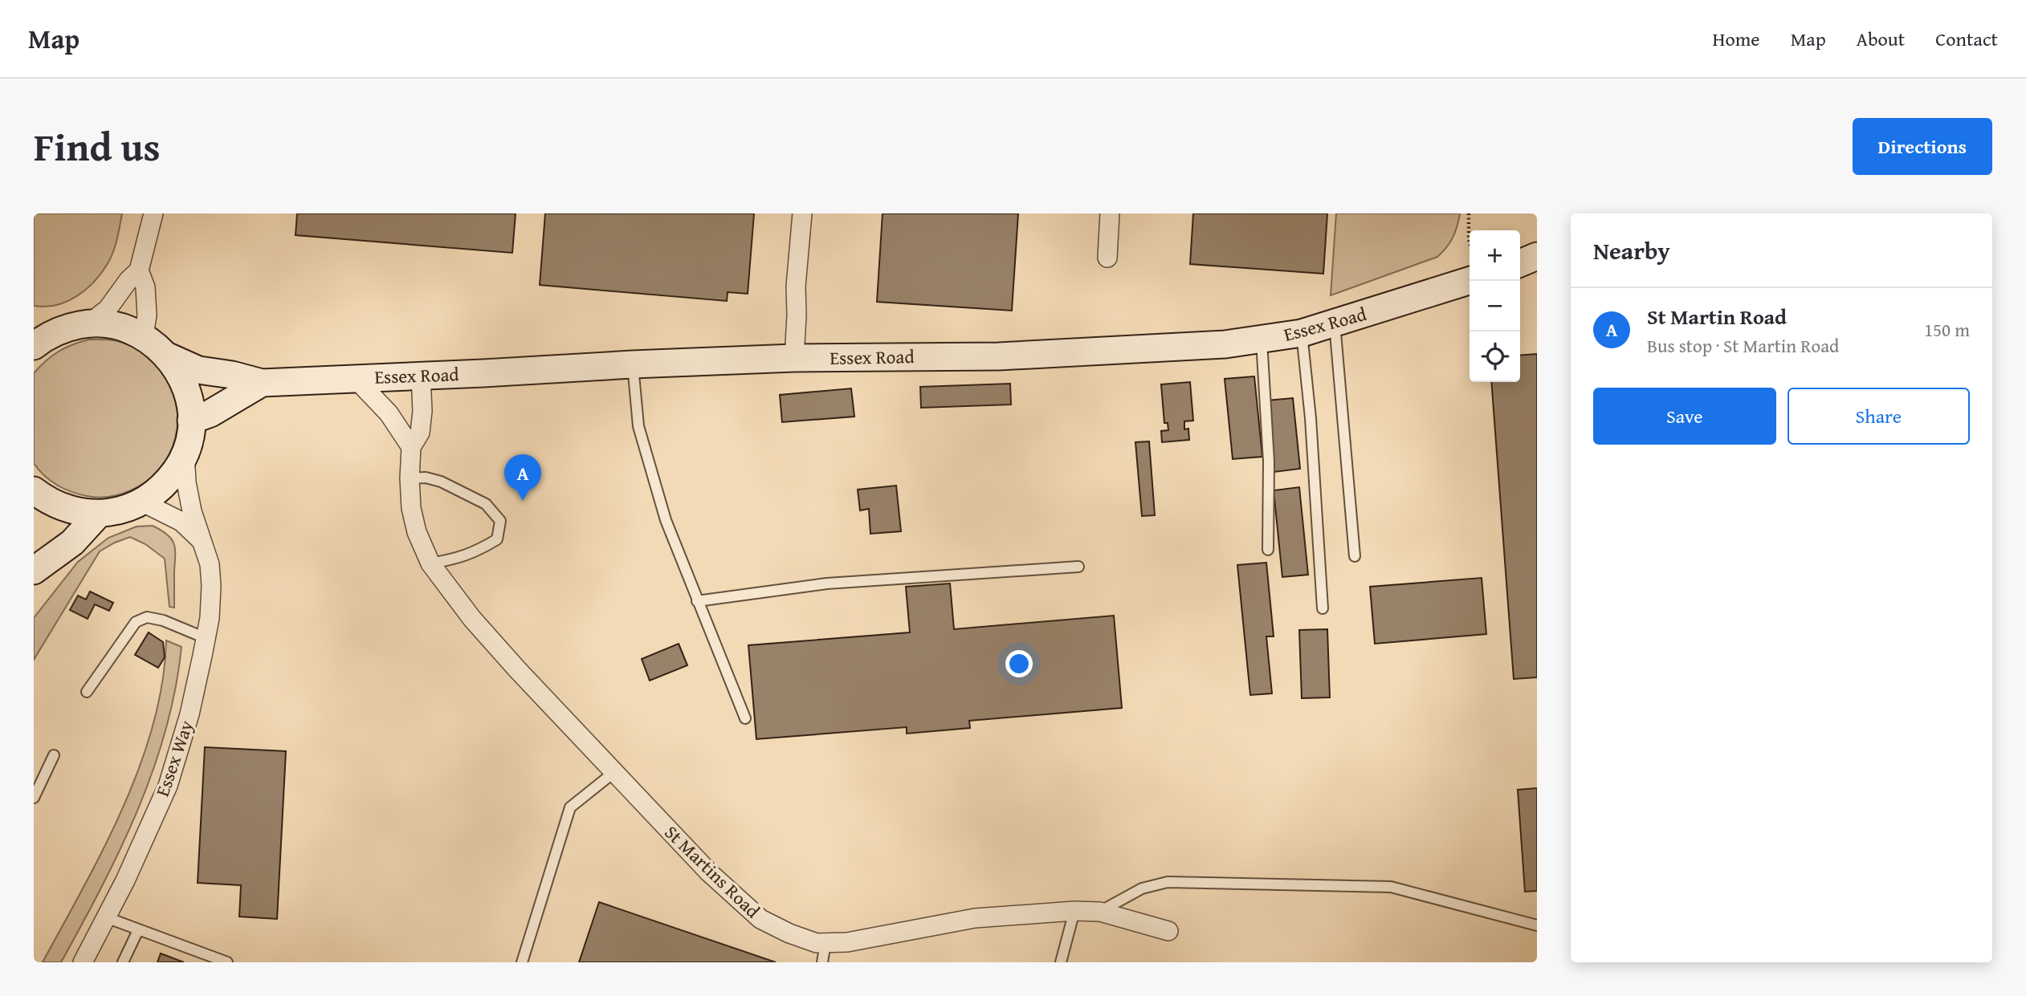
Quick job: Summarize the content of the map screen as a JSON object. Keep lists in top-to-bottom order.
{
  "streets": {
    "street": ["Essex Road", "Essex Way", "St Martins Road"]
  },
  "crossings": [
    ["Essex Road", "St Martins Road"]
  ],
  "page": {
    "header": "Map",
    "nav": [
      "Home",
      "Map",
      "About",
      "Contact"
    ],
    "title": "Find us",
    "buttons": [
      "Directions",
      ["Save", "Share"]
    ],
    "heading": "Nearby",
    "map_buttons": ["+", "−"],
    "list": [
      {
        "mark": "A",
        "name": "St Martin Road",
        "note": "Bus stop · St Martin Road",
        "value": "150 m"
      }
    ],
    "pins": "A"
  }
}
